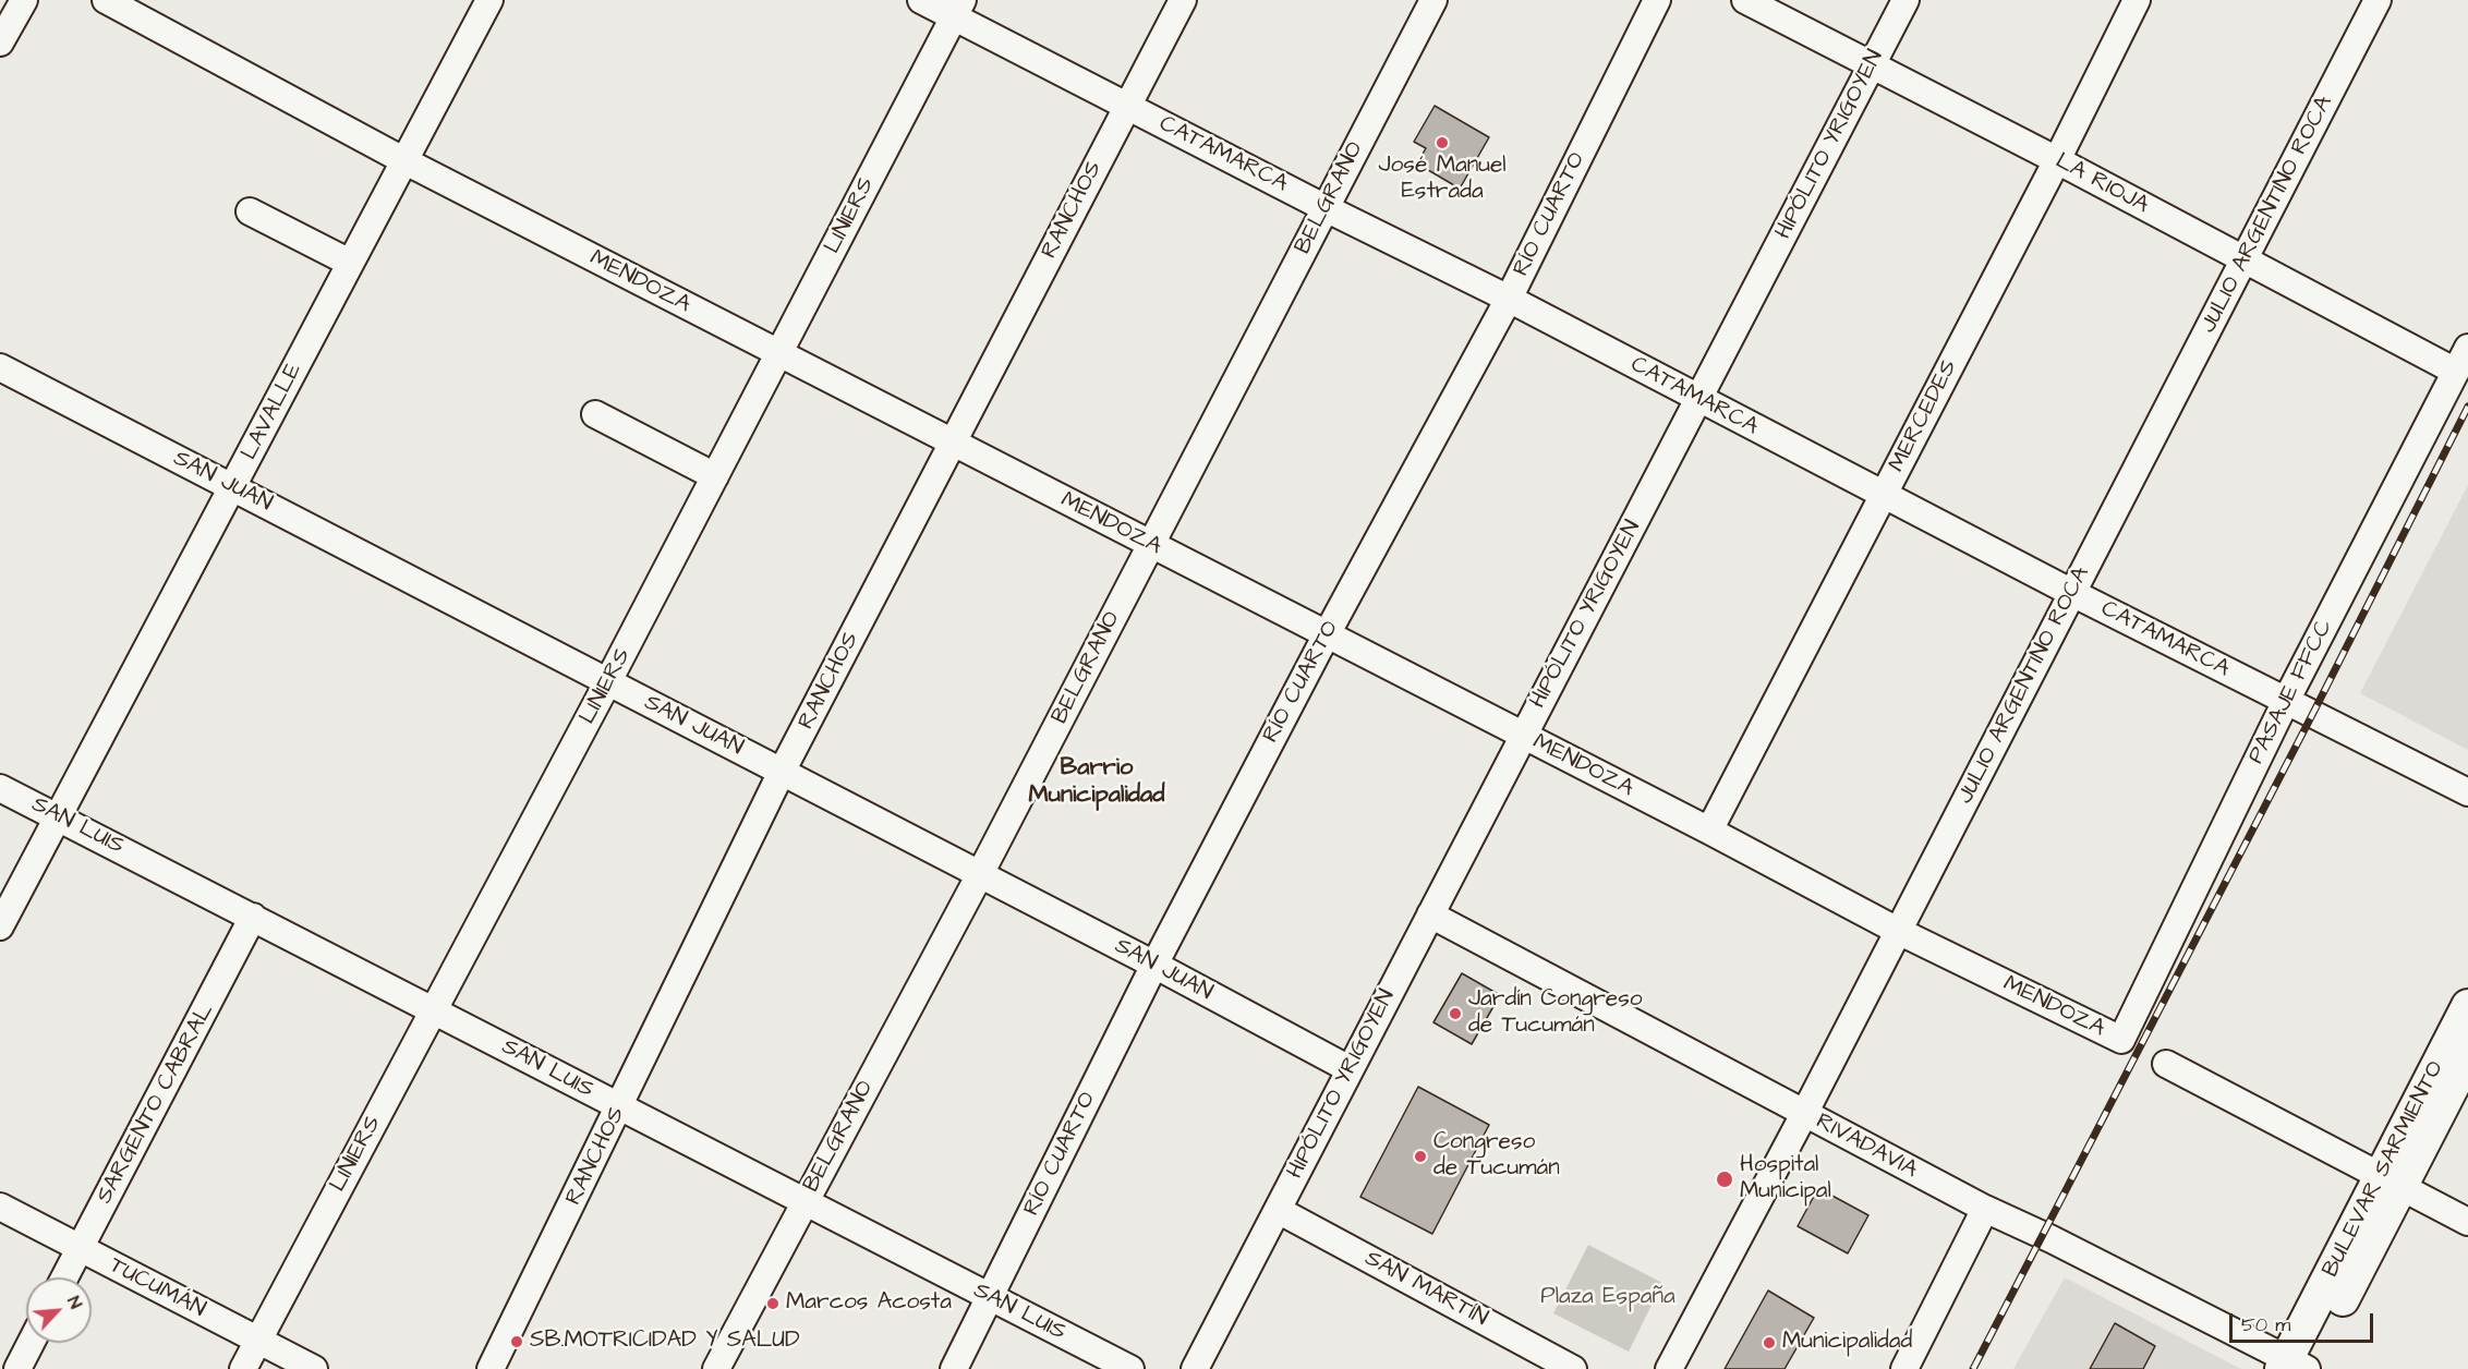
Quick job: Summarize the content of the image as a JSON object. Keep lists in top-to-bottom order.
{
  "streets": {
    "main road": ["BULEVAR SARMIENTO"],
    "street": [
      "HIPÓLITO YRIGOYEN",
      "CATAMARCA",
      "LA RIOJA",
      "BELGRANO",
      "RANCHOS",
      "RÍO CUARTO",
      "JULIO ARGENTINO ROCA",
      "LINIERS",
      "MENDOZA",
      "LAVALLE",
      "MERCEDES",
      "SAN JUAN",
      "PASAJE FFCC",
      "SAN LUIS",
      "SARGENTO CABRAL",
      "RIVADAVIA",
      "TUCUMÁN",
      "SAN MARTÍN"
    ]
  },
  "crossings": [
    ["HIPÓLITO YRIGOYEN", "CATAMARCA"],
    ["HIPÓLITO YRIGOYEN", "LA RIOJA"],
    ["HIPÓLITO YRIGOYEN", "MENDOZA"],
    ["HIPÓLITO YRIGOYEN", "SAN JUAN"],
    ["HIPÓLITO YRIGOYEN", "RIVADAVIA"],
    ["HIPÓLITO YRIGOYEN", "SAN MARTÍN"],
    ["CATAMARCA", "BELGRANO"],
    ["CATAMARCA", "RANCHOS"],
    ["CATAMARCA", "RÍO CUARTO"],
    ["CATAMARCA", "JULIO ARGENTINO ROCA"],
    ["CATAMARCA", "LINIERS"],
    ["CATAMARCA", "MERCEDES"],
    ["CATAMARCA", "PASAJE FFCC"],
    ["LA RIOJA", "JULIO ARGENTINO ROCA"],
    ["LA RIOJA", "MERCEDES"],
    ["LA RIOJA", "PASAJE FFCC"],
    ["BELGRANO", "MENDOZA"],
    ["BELGRANO", "SAN JUAN"],
    ["BELGRANO", "SAN LUIS"],
    ["RANCHOS", "MENDOZA"],
    ["RANCHOS", "SAN JUAN"],
    ["RANCHOS", "SAN LUIS"],
    ["RÍO CUARTO", "MENDOZA"],
    ["RÍO CUARTO", "SAN JUAN"],
    ["RÍO CUARTO", "SAN LUIS"],
    ["JULIO ARGENTINO ROCA", "MENDOZA"],
    ["JULIO ARGENTINO ROCA", "RIVADAVIA"],
    ["LINIERS", "MENDOZA"],
    ["LINIERS", "SAN JUAN"],
    ["LINIERS", "SAN LUIS"],
    ["LINIERS", "TUCUMÁN"],
    ["MENDOZA", "LAVALLE"],
    ["MENDOZA", "MERCEDES"],
    ["MENDOZA", "PASAJE FFCC"],
    ["LAVALLE", "SAN JUAN"],
    ["LAVALLE", "SAN LUIS"],
    ["SAN LUIS", "SARGENTO CABRAL"],
    ["SARGENTO CABRAL", "TUCUMÁN"],
    ["RIVADAVIA", "BULEVAR SARMIENTO"]
  ],
  "districts": ["Barrio Municipalidad"],
  "parks": ["Plaza España"],
  "places": [
    "José Manuel Estrada",
    "Jardín Congreso de Tucumán",
    "Congreso de Tucumán",
    "Hospital Municipal",
    "Marcos Acosta",
    "SB.MOTRICIDAD Y SALUD",
    "Municipalidad"
  ],
  "scale_bar": "50 m",
  "north": "top right"
}
